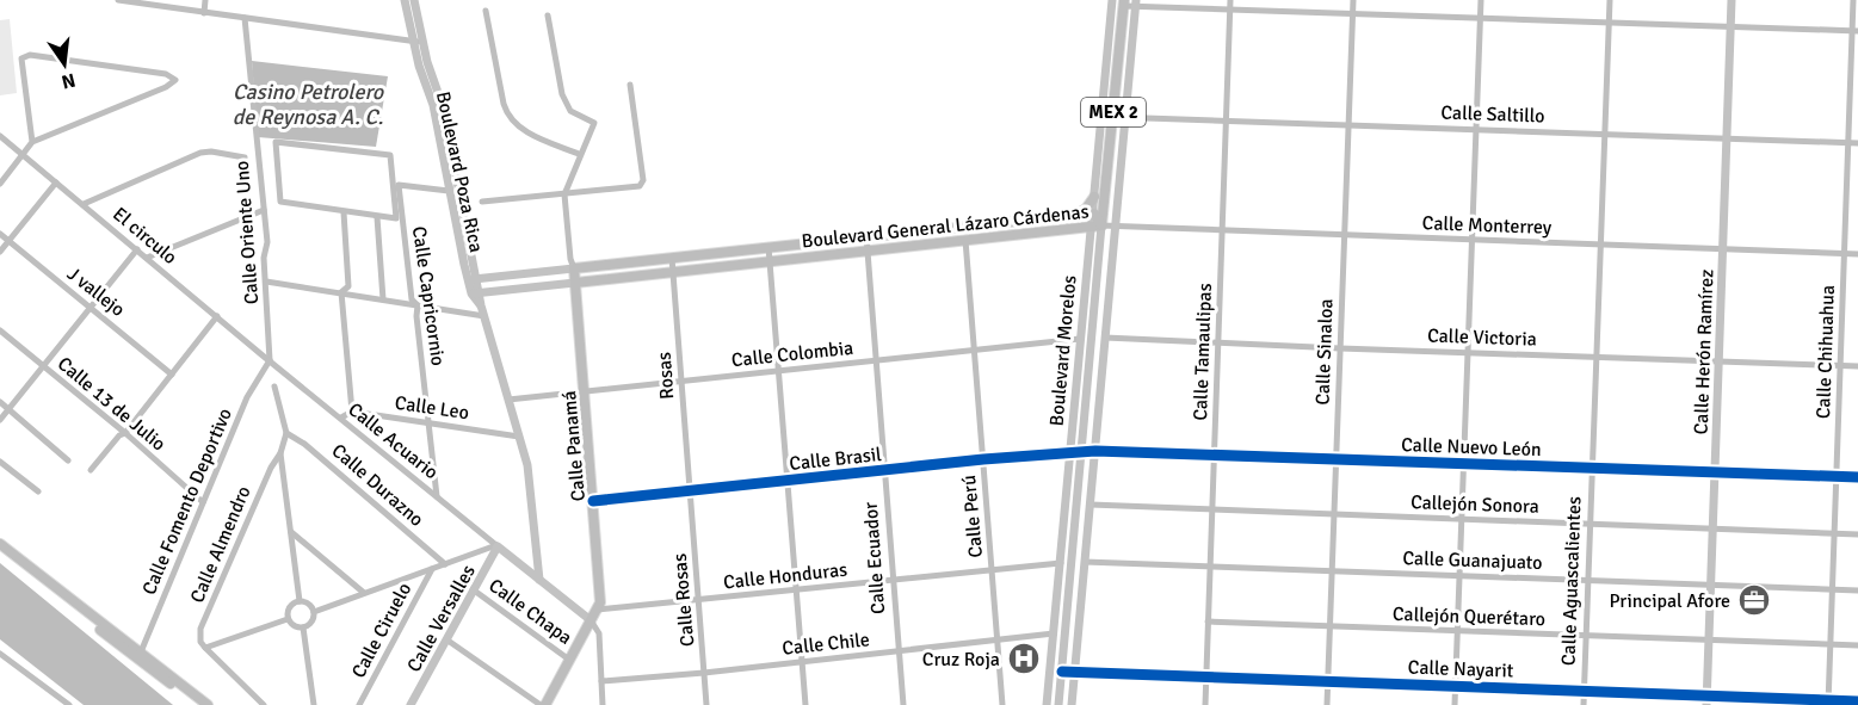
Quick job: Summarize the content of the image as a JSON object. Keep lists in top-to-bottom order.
{
  "streets": {
    "main road": [
      "MEX 2",
      "Boulevard General Lázaro Cárdenas",
      "Boulevard Morelos",
      "Calle Panamá"
    ],
    "street": [
      "Calle Saltillo",
      "Boulevard Poza Rica",
      "Calle Monterrey",
      "Calle Oriente Uno",
      "El circulo",
      "J vallejo",
      "Calle Capricornio",
      "Calle Victoria",
      "Calle Tamaulipas",
      "Calle Sinaloa",
      "Calle Herón Ramírez",
      "Calle Chihuahua",
      "Calle Colombia",
      "Rosas",
      "Calle 13 de Julio",
      "Calle Leo",
      "Calle Acuario",
      "Calle Nuevo León",
      "Calle Brasil",
      "Calle Durazno",
      "Calle Fomento Deportivo",
      "Callejón Sonora",
      "Calle Perú",
      "Calle Almendro",
      "Calle Ecuador",
      "Calle Guanajuato",
      "Calle Honduras",
      "Calle Aguascalientes",
      "Calle Rosas",
      "Calle Chapa",
      "Callejón Querétaro",
      "Calle Versalles",
      "Calle Ciruelo",
      "Calle Chile",
      "Calle Nayarit"
    ]
  },
  "crossings": [
    ["Calle Saltillo", "Boulevard Morelos"],
    ["Calle Saltillo", "Calle Tamaulipas"],
    ["Calle Saltillo", "Calle Sinaloa"],
    ["Calle Saltillo", "Calle Herón Ramírez"],
    ["Calle Saltillo", "Calle Chihuahua"],
    ["Calle Saltillo", "Calle Aguascalientes"],
    ["Boulevard Poza Rica", "Boulevard General Lázaro Cárdenas"],
    ["Boulevard Poza Rica", "Calle Capricornio"],
    ["Boulevard Poza Rica", "Calle Colombia"],
    ["Boulevard Poza Rica", "Calle Leo"],
    ["Boulevard Poza Rica", "Calle Acuario"],
    ["Calle Monterrey", "Boulevard General Lázaro Cárdenas"],
    ["Calle Monterrey", "Boulevard Morelos"],
    ["Calle Monterrey", "Calle Tamaulipas"],
    ["Calle Monterrey", "Calle Sinaloa"],
    ["Calle Monterrey", "Calle Herón Ramírez"],
    ["Calle Monterrey", "Calle Chihuahua"],
    ["Calle Monterrey", "Calle Aguascalientes"],
    ["Boulevard General Lázaro Cárdenas", "Boulevard Morelos"],
    ["Boulevard General Lázaro Cárdenas", "Rosas"],
    ["Boulevard General Lázaro Cárdenas", "Calle Panamá"],
    ["Boulevard General Lázaro Cárdenas", "Calle Perú"],
    ["Boulevard General Lázaro Cárdenas", "Calle Ecuador"],
    ["Calle Oriente Uno", "El circulo"],
    ["Calle Oriente Uno", "Calle Acuario"],
    ["Calle Oriente Uno", "Calle Fomento Deportivo"],
    ["El circulo", "Calle Acuario"],
    ["El circulo", "Calle Fomento Deportivo"],
    ["Calle Capricornio", "Calle Leo"],
    ["Calle Capricornio", "Calle Acuario"],
    ["Calle Victoria", "Boulevard Morelos"],
    ["Calle Victoria", "Calle Tamaulipas"],
    ["Calle Victoria", "Calle Sinaloa"],
    ["Calle Victoria", "Calle Herón Ramírez"],
    ["Calle Victoria", "Calle Chihuahua"],
    ["Calle Victoria", "Calle Aguascalientes"],
    ["Boulevard Morelos", "Calle Colombia"],
    ["Boulevard Morelos", "Calle Nuevo León"],
    ["Boulevard Morelos", "Calle Brasil"],
    ["Boulevard Morelos", "Callejón Sonora"],
    ["Boulevard Morelos", "Calle Guanajuato"],
    ["Boulevard Morelos", "Calle Honduras"],
    ["Boulevard Morelos", "Calle Chile"],
    ["Boulevard Morelos", "Calle Nayarit"],
    ["Calle Tamaulipas", "Calle Nuevo León"],
    ["Calle Tamaulipas", "Callejón Sonora"],
    ["Calle Tamaulipas", "Calle Guanajuato"],
    ["Calle Tamaulipas", "Callejón Querétaro"],
    ["Calle Tamaulipas", "Calle Nayarit"],
    ["Calle Sinaloa", "Calle Nuevo León"],
    ["Calle Sinaloa", "Callejón Sonora"],
    ["Calle Sinaloa", "Calle Guanajuato"],
    ["Calle Sinaloa", "Callejón Querétaro"],
    ["Calle Sinaloa", "Calle Nayarit"],
    ["Calle Herón Ramírez", "Calle Nuevo León"],
    ["Calle Herón Ramírez", "Callejón Sonora"],
    ["Calle Herón Ramírez", "Calle Guanajuato"],
    ["Calle Herón Ramírez", "Callejón Querétaro"],
    ["Calle Herón Ramírez", "Calle Nayarit"],
    ["Calle Chihuahua", "Calle Nuevo León"],
    ["Calle Chihuahua", "Callejón Sonora"],
    ["Calle Chihuahua", "Calle Guanajuato"],
    ["Calle Chihuahua", "Callejón Querétaro"],
    ["Calle Chihuahua", "Calle Nayarit"],
    ["Calle Colombia", "Rosas"],
    ["Calle Colombia", "Calle Panamá"],
    ["Calle Colombia", "Calle Perú"],
    ["Calle Colombia", "Calle Ecuador"],
    ["Rosas", "Calle Brasil"],
    ["Rosas", "Calle Rosas"],
    ["Calle 13 de Julio", "Calle Fomento Deportivo"],
    ["Calle Acuario", "Calle Fomento Deportivo"],
    ["Calle Acuario", "Calle Versalles"],
    ["Calle Panamá", "Calle Brasil"],
    ["Calle Panamá", "Calle Honduras"],
    ["Calle Nuevo León", "Calle Brasil"],
    ["Calle Nuevo León", "Calle Aguascalientes"],
    ["Calle Brasil", "Calle Perú"],
    ["Calle Brasil", "Calle Ecuador"],
    ["Calle Brasil", "Calle Rosas"],
    ["Callejón Sonora", "Calle Aguascalientes"],
    ["Calle Perú", "Calle Honduras"],
    ["Calle Perú", "Calle Chile"],
    ["Calle Ecuador", "Calle Honduras"],
    ["Calle Ecuador", "Calle Chile"],
    ["Calle Guanajuato", "Calle Aguascalientes"],
    ["Calle Honduras", "Calle Rosas"],
    ["Calle Aguascalientes", "Callejón Querétaro"],
    ["Calle Aguascalientes", "Calle Nayarit"],
    ["Calle Rosas", "Calle Chile"],
    ["Calle Chapa", "Calle Versalles"]
  ],
  "water": ["Casino Petrolero de Reynosa A. C."],
  "places": {
    "office": ["Principal Afore"],
    "hospital": ["Cruz Roja"]
  },
  "north": "bottom"
}
